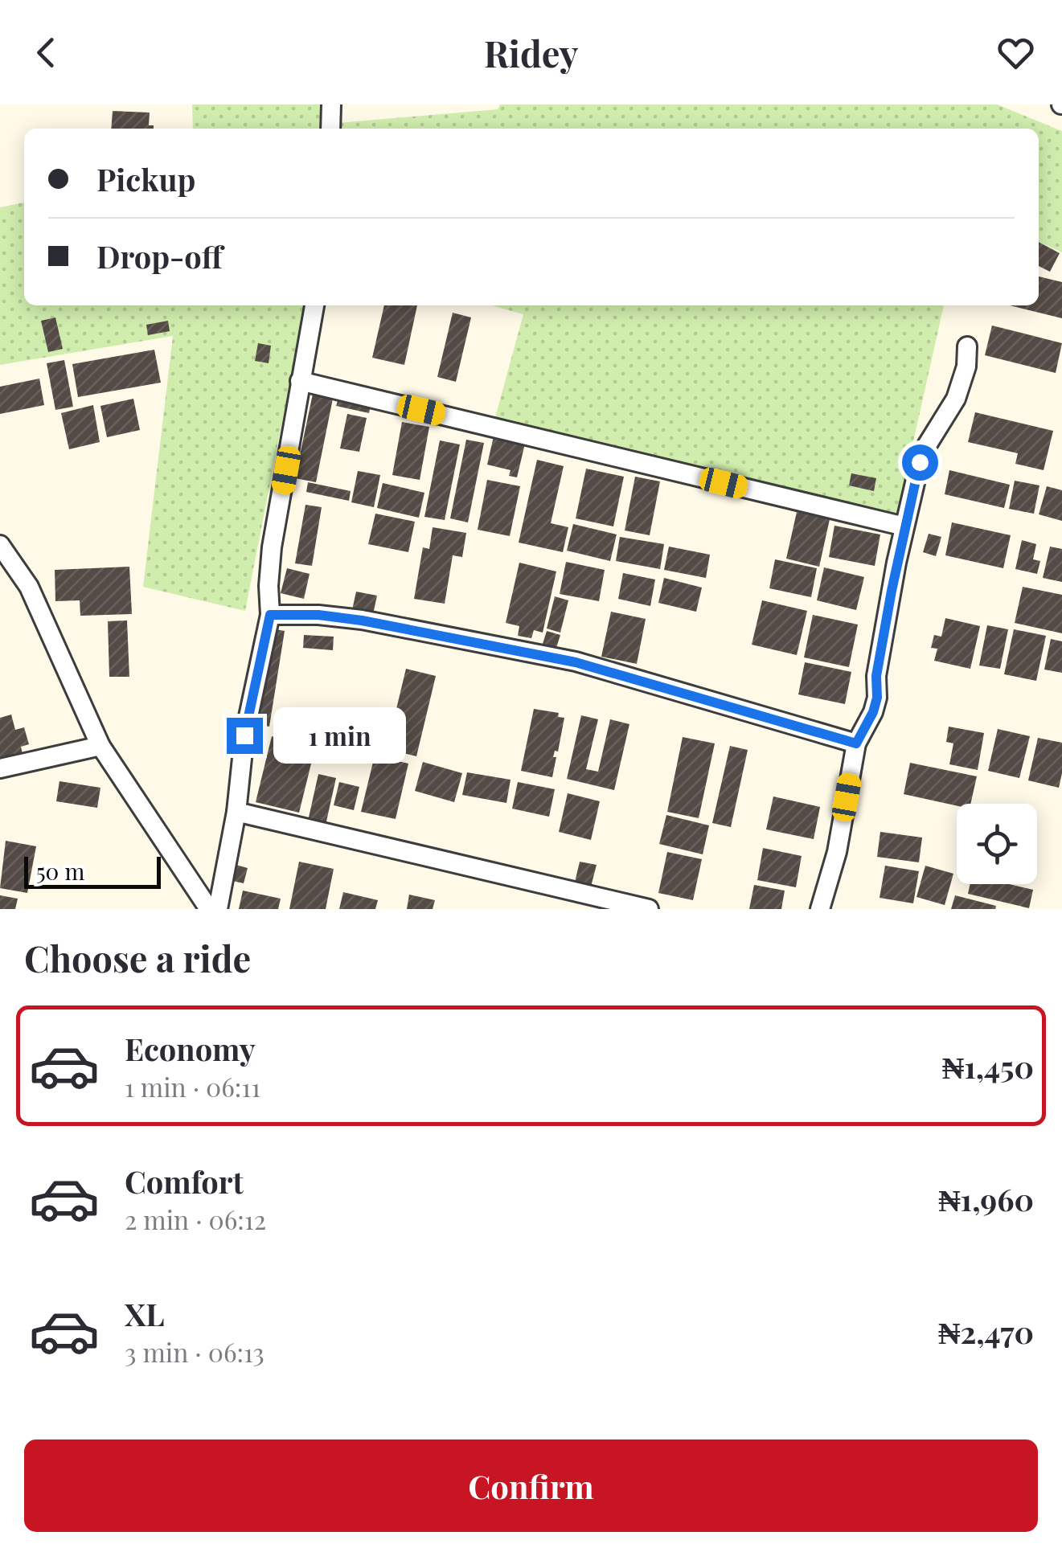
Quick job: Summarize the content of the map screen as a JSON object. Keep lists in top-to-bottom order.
{
  "scale_bar": "50 m",
  "page": {
    "header": "Ridey",
    "banner": ["Pickup", "Drop-off"],
    "bubble": "1 min",
    "scale": "50 m",
    "heading": "Choose a ride",
    "list": [
      {
        "name": "Economy",
        "note": "1 min · 06:11",
        "value": "₦1,450"
      },
      {
        "name": "Comfort",
        "note": "2 min · 06:12",
        "value": "₦1,960"
      },
      {
        "name": "XL",
        "note": "3 min · 06:13",
        "value": "₦2,470"
      }
    ],
    "buttons": "Confirm"
  }
}
